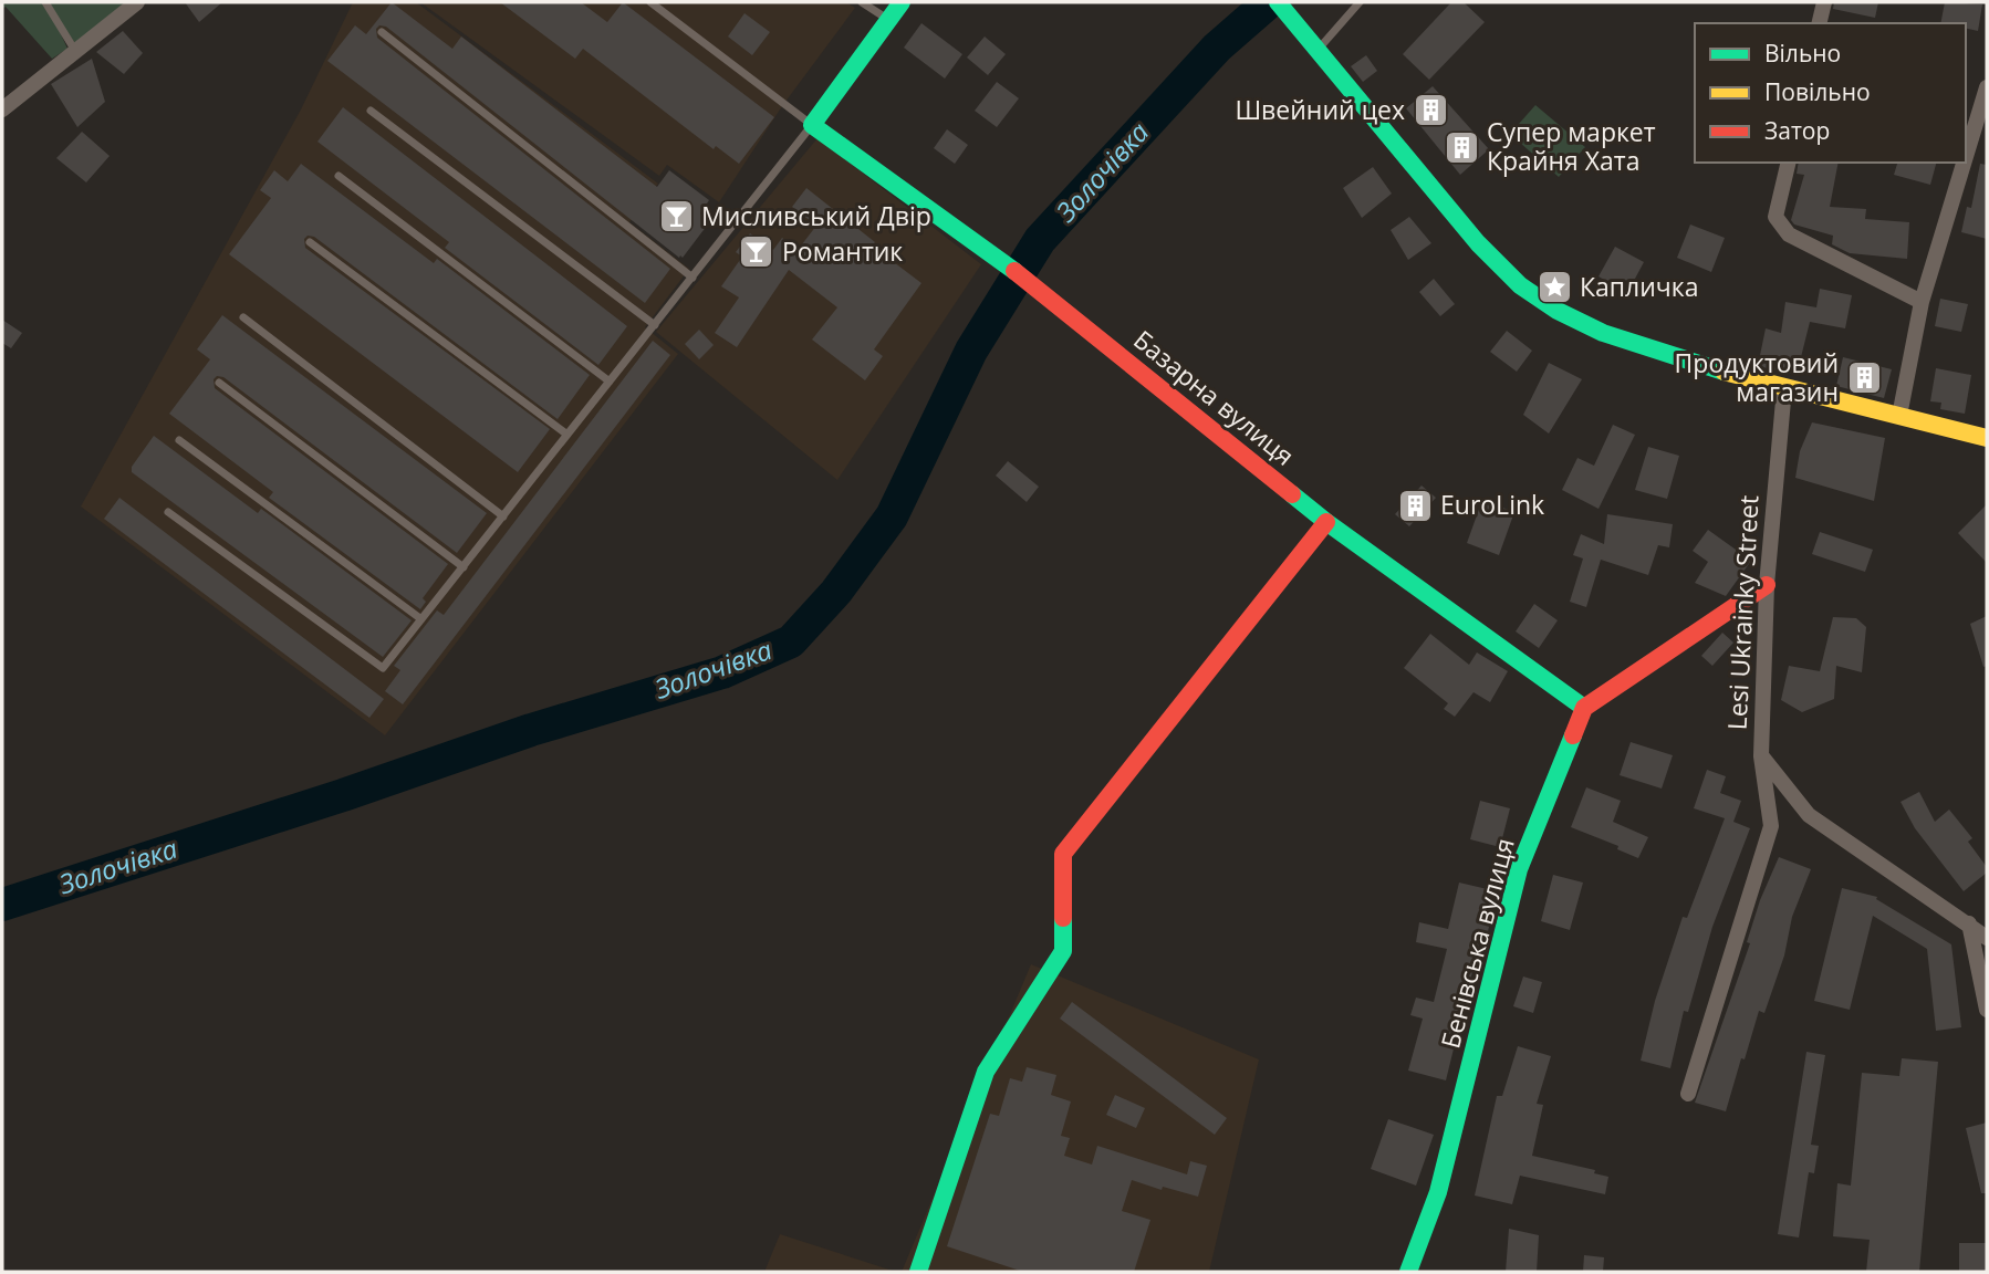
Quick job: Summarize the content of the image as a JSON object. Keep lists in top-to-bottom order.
{
  "streets": {
    "street": ["Базарна вулиця", "Lesi Ukrainky Street", "Бенівська вулиця"]
  },
  "crossings": [
    ["Базарна вулиця", "Бенівська вулиця"]
  ],
  "water": ["Золочівка"],
  "places": {
    "building": [
      "Швейний цех",
      "Супер маркет Крайня Хата",
      "Продуктовий магазин",
      "EuroLink"
    ],
    "bar": ["Мисливський Двір", "Романтик"],
    "place": ["Капличка"]
  },
  "legend": ["Вільно", "Повільно", "Затор"]
}
